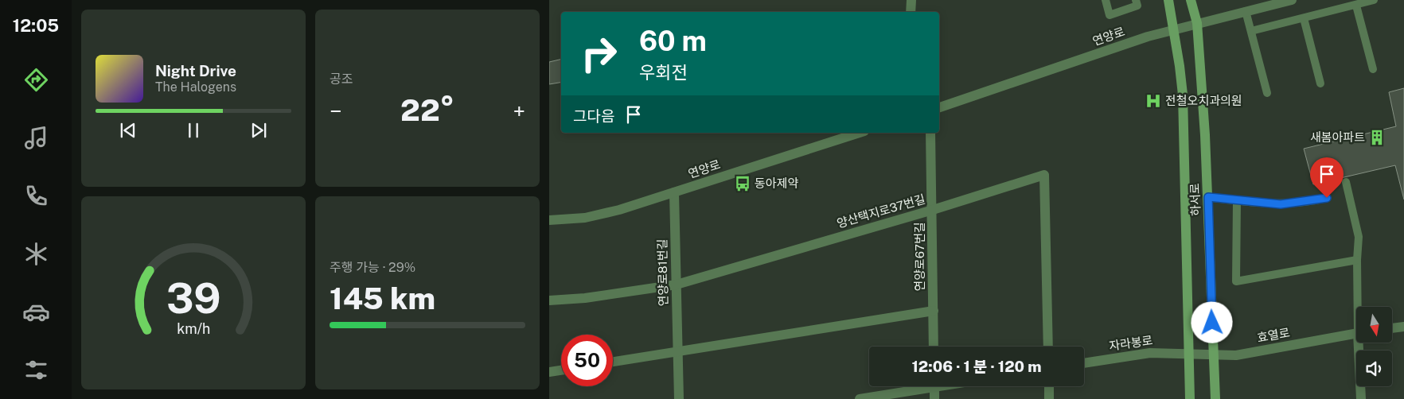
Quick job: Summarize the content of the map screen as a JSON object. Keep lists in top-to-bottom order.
{
  "streets": {
    "main road": ["하서로"],
    "street": [
      "연양로",
      "양산택지로37번길",
      "연양로67번길",
      "연양로81번길",
      "효열로",
      "자라봉로"
    ]
  },
  "crossings": [
    ["연양로", "하서로"],
    ["연양로", "연양로81번길"],
    ["하서로", "효열로"],
    ["하서로", "자라봉로"],
    ["양산택지로37번길", "연양로67번길"],
    ["양산택지로37번길", "연양로81번길"],
    ["효열로", "자라봉로"]
  ],
  "places": {
    "hospital": ["전철오치과의원"],
    "building": ["새봄아파트"],
    "bus stop": ["동아제약"]
  },
  "north": "bottom",
  "page": {
    "tabs": "12:05",
    "tile": [
      "공조",
      ["주행 가능 · 29%", "145 km"]
    ],
    "turn": ["60 m", "우회전"],
    "song": ["Night Drive", "The Halogens"],
    "heat": ["−", "22°", "+"],
    "then": "그다음",
    "limit": "50",
    "trip": "12:06 · 1 분 · 120 m",
    "gauge": ["39", "km/h"]
  }
}
